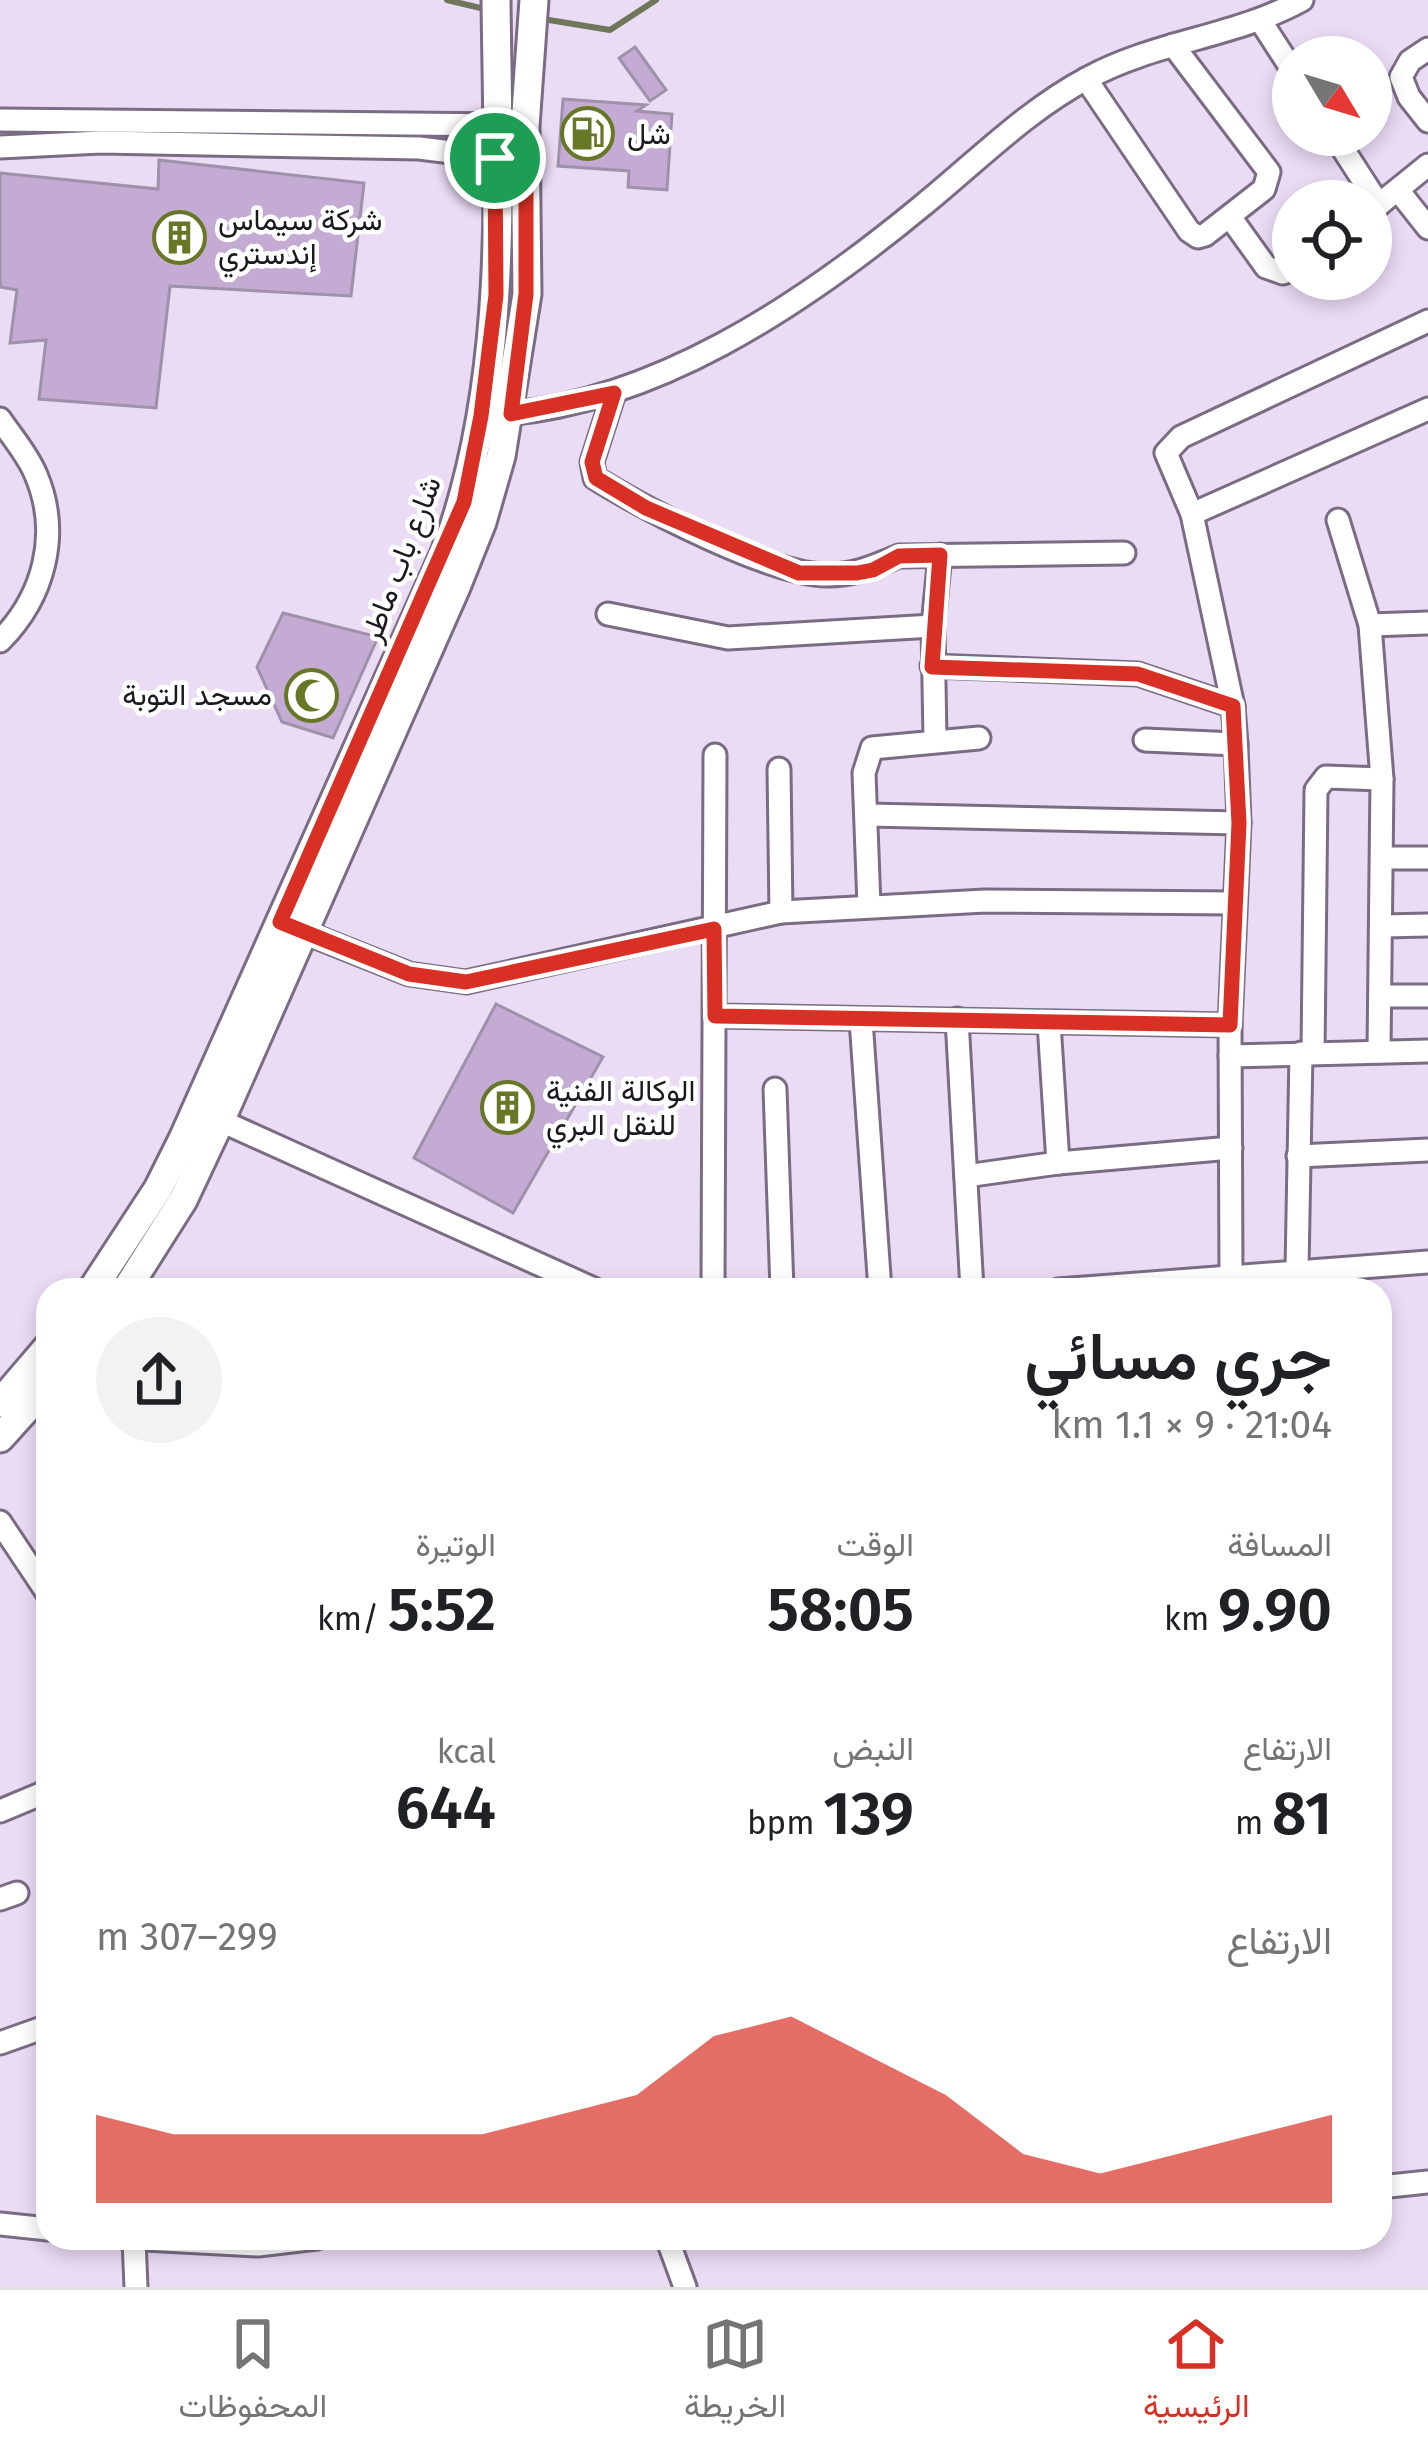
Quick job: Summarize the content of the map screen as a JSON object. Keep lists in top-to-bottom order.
{
  "streets": {
    "main road": ["شارع باب ماطر"]
  },
  "places": {
    "fuel station": ["شل"],
    "building": ["شركة سيماس إندستري", "الوكالة الفنية للنقل البري"],
    "mosque": ["مسجد التوبة"]
  },
  "north": "bottom right",
  "page": {
    "heading": ["جري مسائي", "21:04 · 9 × 1.1 km"],
    "stats": [
      ["المسافة", "9.90 km"],
      ["الوقت", "58:05"],
      ["الوتيرة", "5:52 /km"],
      ["الارتفاع", "81 m"],
      ["النبض", "139 bpm"],
      ["kcal", "644"]
    ],
    "chart": ["الارتفاع", "299–307 m"],
    "tabs": ["الرئيسية", "الخريطة", "المحفوظات"]
  }
}
